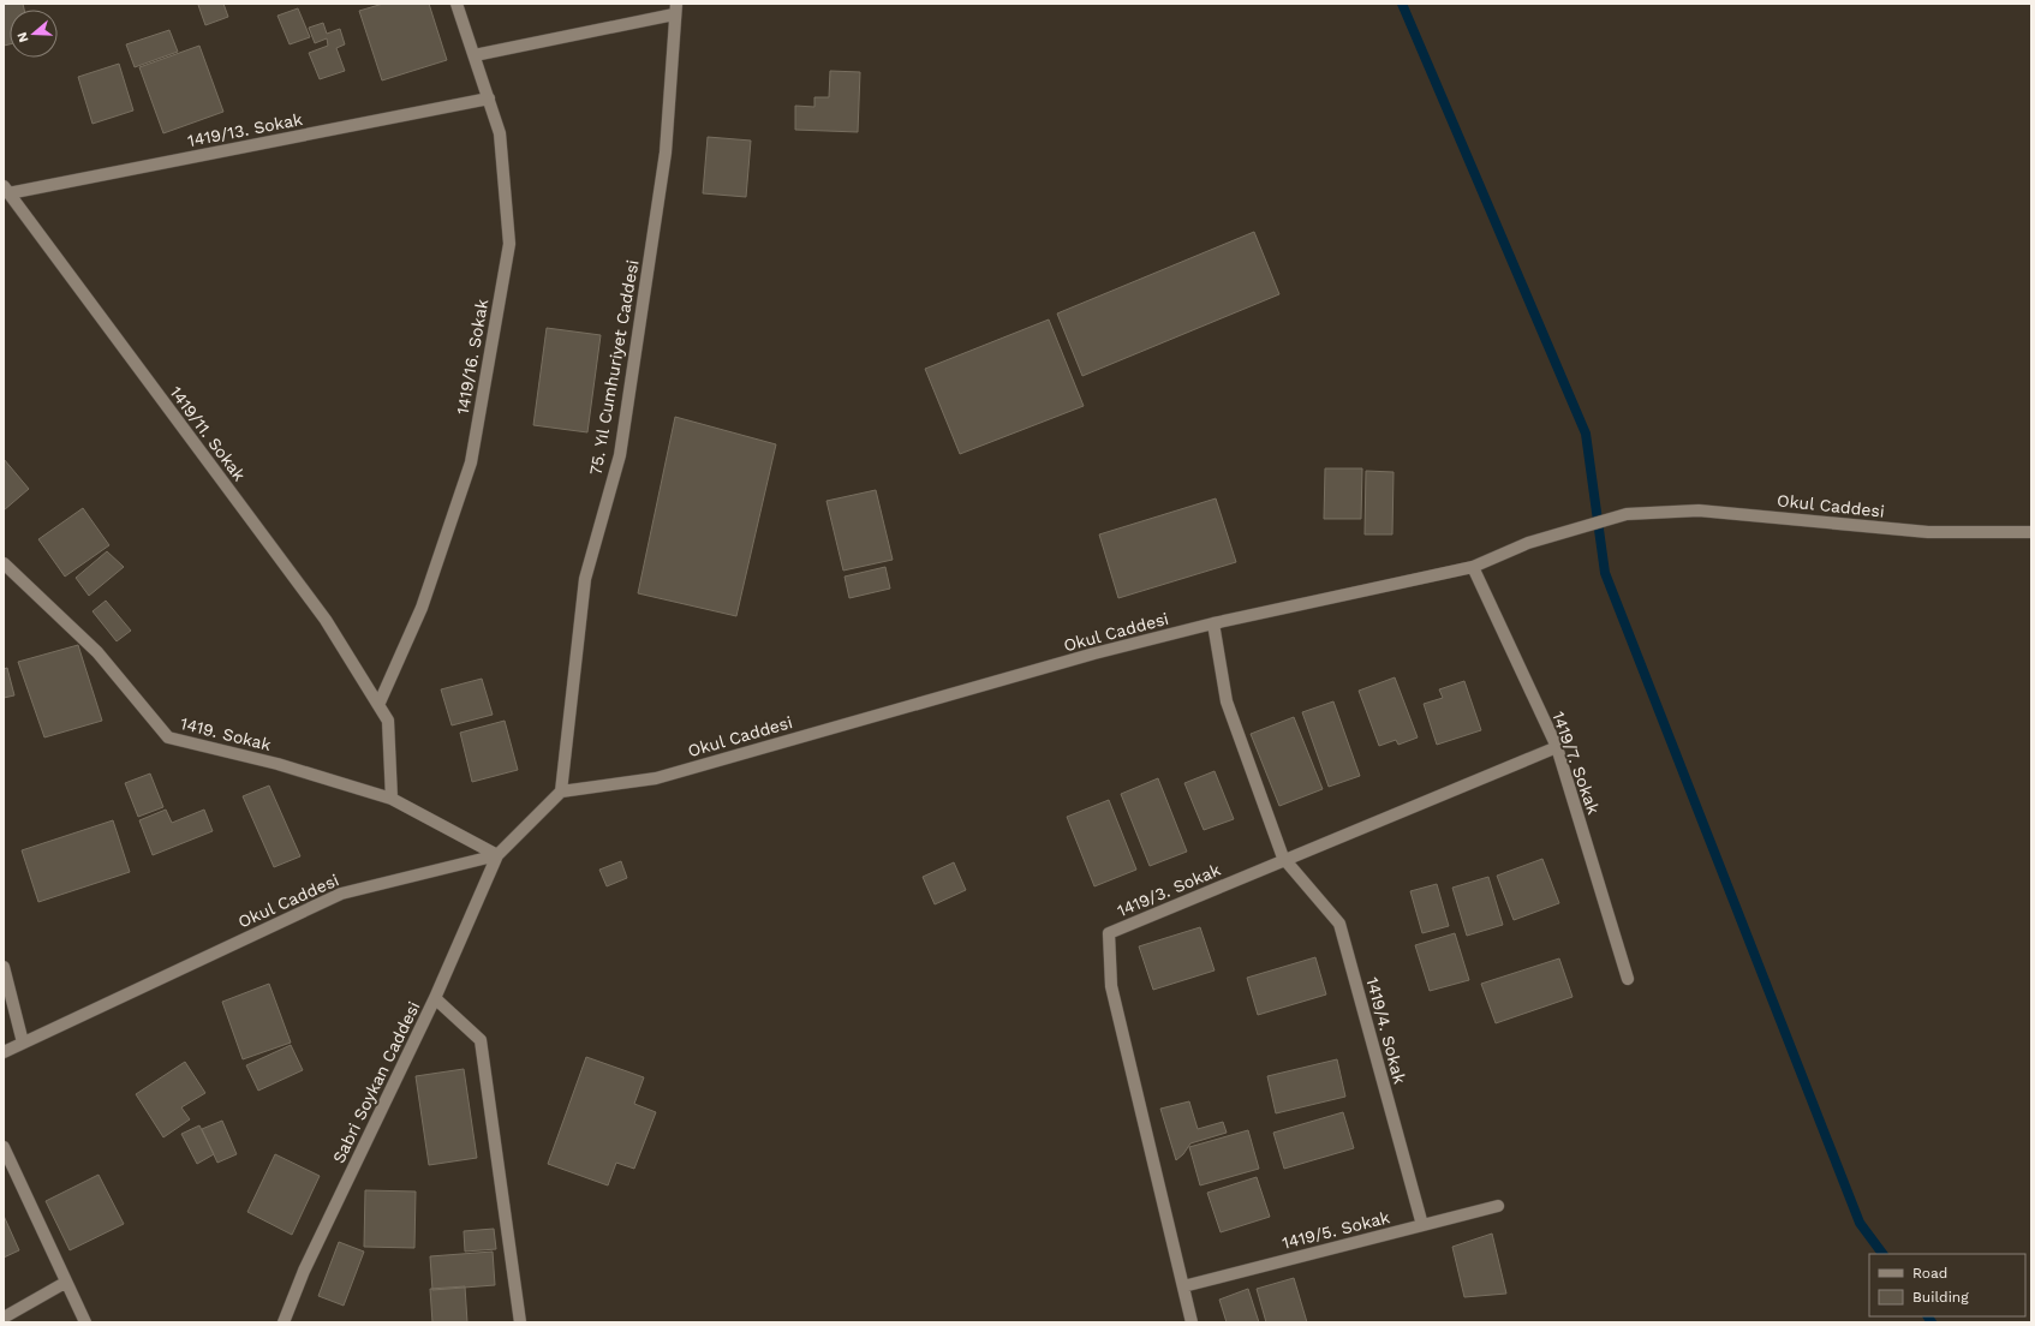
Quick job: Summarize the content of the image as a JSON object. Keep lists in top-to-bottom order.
{
  "streets": {
    "street": [
      "1419/13. Sokak",
      "1419/16. Sokak",
      "75. Yıl Cumhuriyet Caddesi",
      "1419/11. Sokak",
      "Okul Caddesi",
      "1419. Sokak",
      "1419/7. Sokak",
      "1419/3. Sokak",
      "1419/4. Sokak",
      "Sabri Soykan Caddesi",
      "1419/5. Sokak"
    ]
  },
  "crossings": [
    ["1419/13. Sokak", "1419/16. Sokak"],
    ["1419/13. Sokak", "1419/11. Sokak"],
    ["1419/16. Sokak", "1419/11. Sokak"],
    ["75. Yıl Cumhuriyet Caddesi", "Okul Caddesi"],
    ["1419/11. Sokak", "1419. Sokak"],
    ["Okul Caddesi", "1419. Sokak"],
    ["Okul Caddesi", "1419/7. Sokak"],
    ["Okul Caddesi", "1419/4. Sokak"],
    ["Okul Caddesi", "Sabri Soykan Caddesi"],
    ["1419. Sokak", "Sabri Soykan Caddesi"],
    ["1419/7. Sokak", "1419/3. Sokak"],
    ["1419/3. Sokak", "1419/4. Sokak"],
    ["1419/3. Sokak", "1419/5. Sokak"],
    ["1419/4. Sokak", "1419/5. Sokak"]
  ],
  "legend": ["Road", "Building"],
  "north": "left"
}
